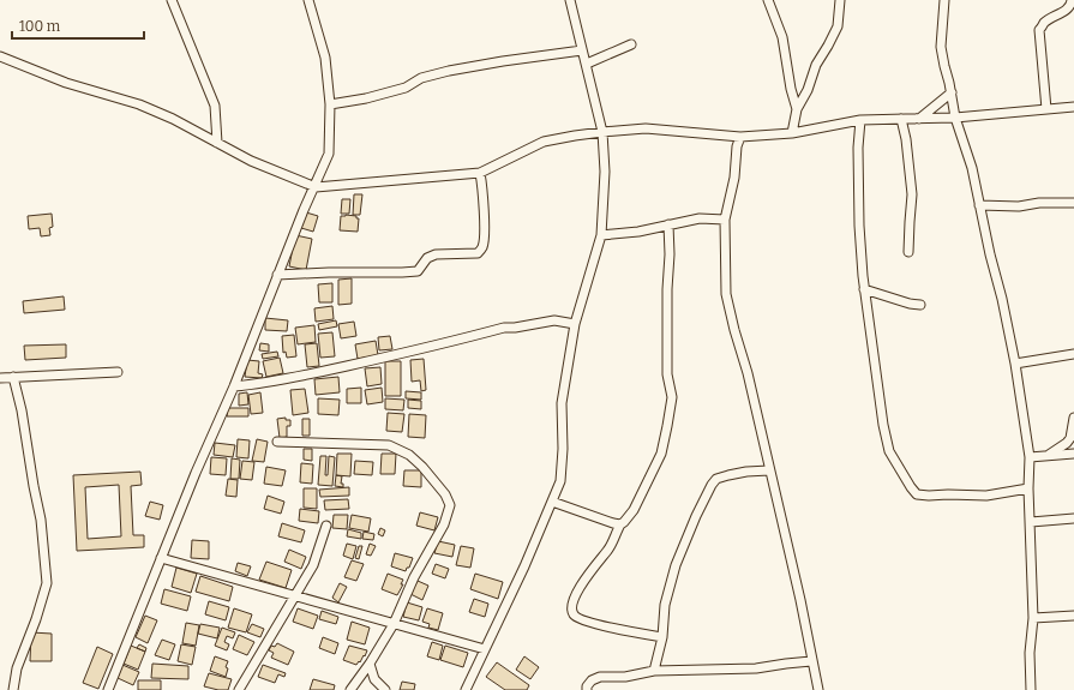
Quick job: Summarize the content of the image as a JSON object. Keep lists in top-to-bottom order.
{
  "scale_bar": "100 m"
}
